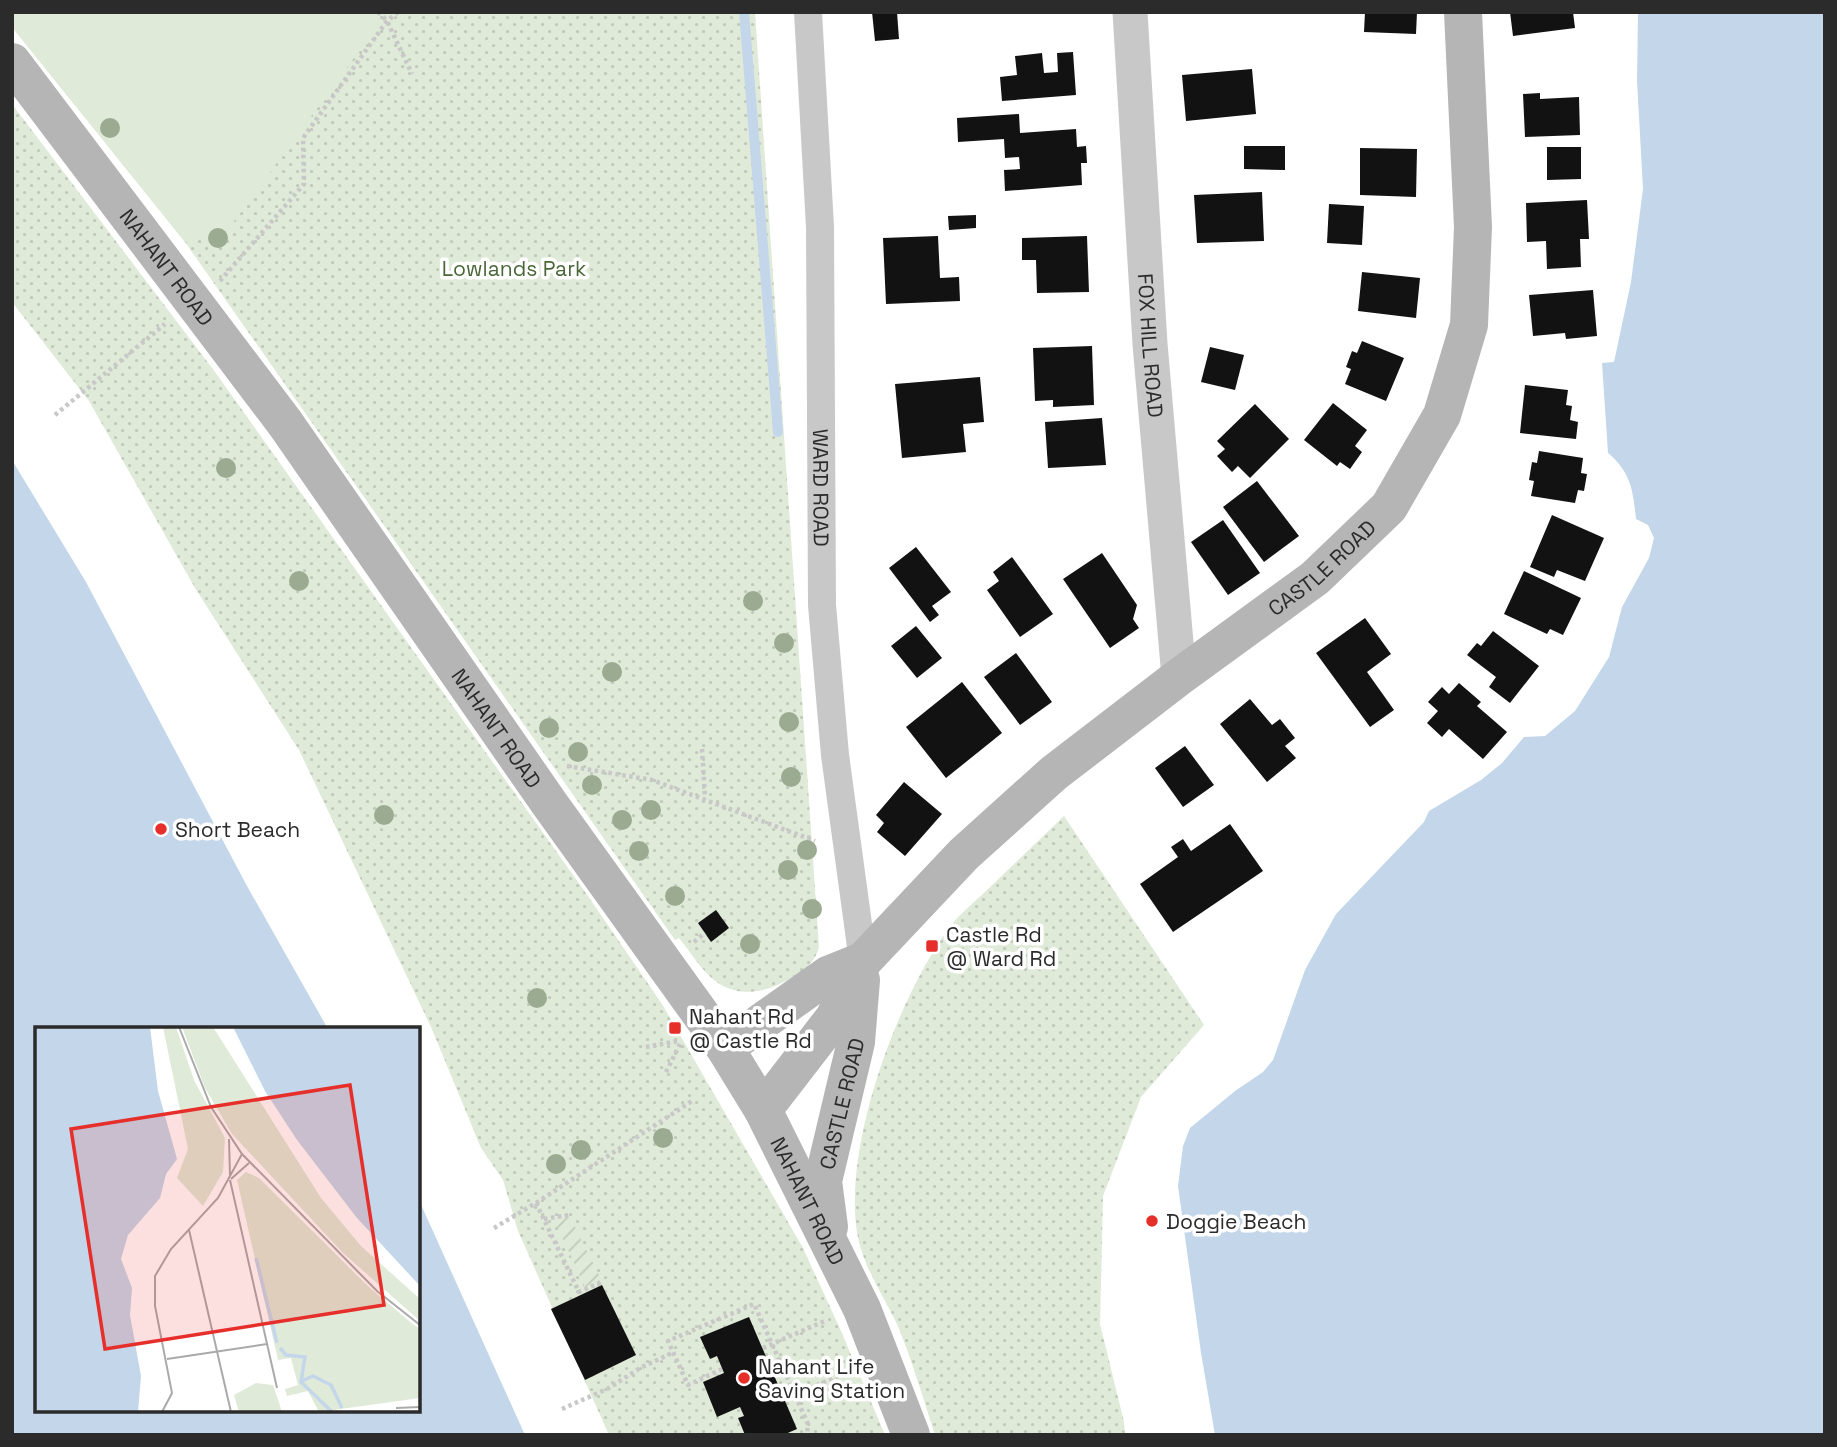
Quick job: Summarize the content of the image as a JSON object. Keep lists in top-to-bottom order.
{
  "streets": {
    "main road": ["NAHANT ROAD", "CASTLE ROAD"],
    "street": ["FOX HILL ROAD", "WARD ROAD"]
  },
  "crossings": [
    ["NAHANT ROAD", "CASTLE ROAD"],
    ["FOX HILL ROAD", "CASTLE ROAD"],
    ["WARD ROAD", "CASTLE ROAD"]
  ],
  "parks": ["Lowlands Park"],
  "places": {
    "other": ["Short Beach", "Doggie Beach", "Nahant Life Saving Station"],
    "transit": ["Castle Rd @ Ward Rd", "Nahant Rd @ Castle Rd"]
  }
}
